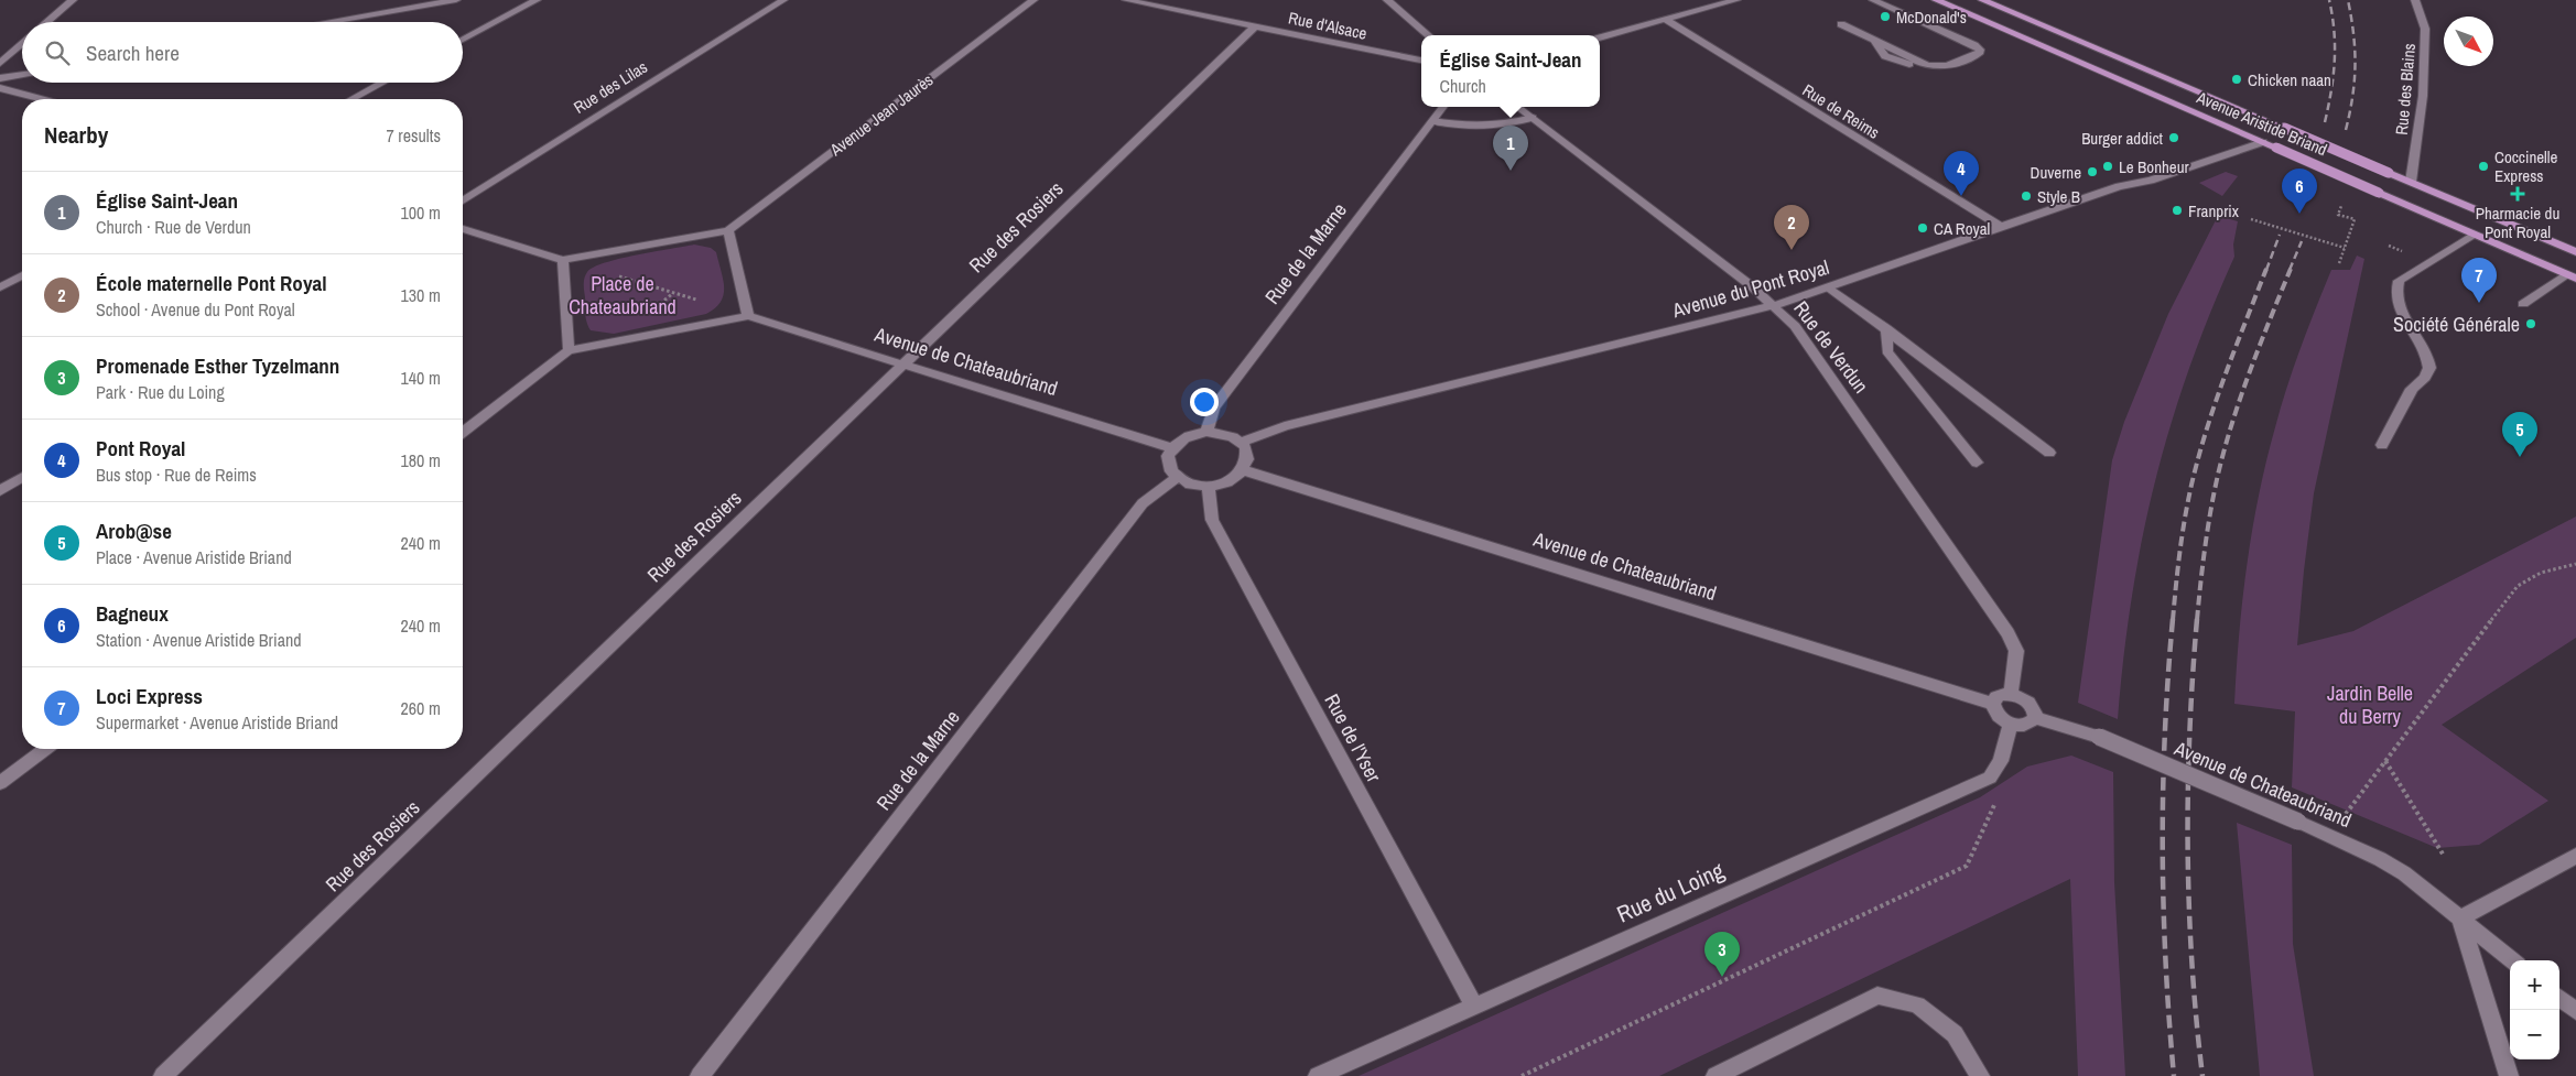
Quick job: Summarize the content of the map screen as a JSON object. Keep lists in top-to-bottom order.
{
  "streets": {
    "main road": ["Avenue Aristide Briand"],
    "street": [
      "Rue d'Alsace",
      "Rue des Lilas",
      "Rue des Blains",
      "Rue de Reims",
      "Avenue Jean Jaurès",
      "Rue des Rosiers",
      "Rue de la Marne",
      "Avenue du Pont Royal",
      "Rue de Verdun",
      "Avenue de Chateaubriand",
      "Rue de l'Yser",
      "Rue du Loing"
    ]
  },
  "crossings": [
    ["Rue d'Alsace", "Rue des Rosiers"],
    ["Rue des Blains", "Avenue Aristide Briand"],
    ["Rue de Reims", "Avenue du Pont Royal"],
    ["Avenue Aristide Briand", "Avenue du Pont Royal"],
    ["Rue des Rosiers", "Avenue de Chateaubriand"],
    ["Rue de la Marne", "Avenue du Pont Royal"],
    ["Rue de la Marne", "Avenue de Chateaubriand"],
    ["Rue de la Marne", "Rue de l'Yser"],
    ["Avenue du Pont Royal", "Rue de Verdun"],
    ["Avenue du Pont Royal", "Avenue de Chateaubriand"],
    ["Avenue du Pont Royal", "Rue de l'Yser"],
    ["Avenue de Chateaubriand", "Rue de l'Yser"],
    ["Rue de l'Yser", "Rue du Loing"]
  ],
  "parks": ["Place de Chateaubriand", "Jardin Belle du Berry"],
  "places": {
    "other": [
      "McDonald's",
      "Chicken naan",
      "Burger addict",
      "Le Bonheur",
      "Coccinelle Express",
      "Duverne",
      "Style B",
      "Franprix",
      "CA Royal",
      "Société Générale"
    ],
    "health": ["Pharmacie du Pont Royal"]
  },
  "north": "bottom right",
  "page": {
    "search": "Search here",
    "popup": ["Église Saint-Jean", "Church"],
    "heading": ["Nearby", "7 results"],
    "pins": [
      "1",
      "4",
      "6",
      "2",
      "7",
      "5",
      "3"
    ],
    "list": [
      {
        "mark": "1",
        "name": "Église Saint-Jean",
        "note": "Church · Rue de Verdun",
        "value": "100 m"
      },
      {
        "mark": "2",
        "name": "École maternelle Pont Royal",
        "note": "School · Avenue du Pont Royal",
        "value": "130 m"
      },
      {
        "mark": "3",
        "name": "Promenade Esther Tyzelmann",
        "note": "Park · Rue du Loing",
        "value": "140 m"
      },
      {
        "mark": "4",
        "name": "Pont Royal",
        "note": "Bus stop · Rue de Reims",
        "value": "180 m"
      },
      {
        "mark": "5",
        "name": "Arob@se",
        "note": "Place · Avenue Aristide Briand",
        "value": "240 m"
      },
      {
        "mark": "6",
        "name": "Bagneux",
        "note": "Station · Avenue Aristide Briand",
        "value": "240 m"
      },
      {
        "mark": "7",
        "name": "Loci Express",
        "note": "Supermarket · Avenue Aristide Briand",
        "value": "260 m"
      }
    ],
    "map_buttons": ["+", "−"]
  }
}
